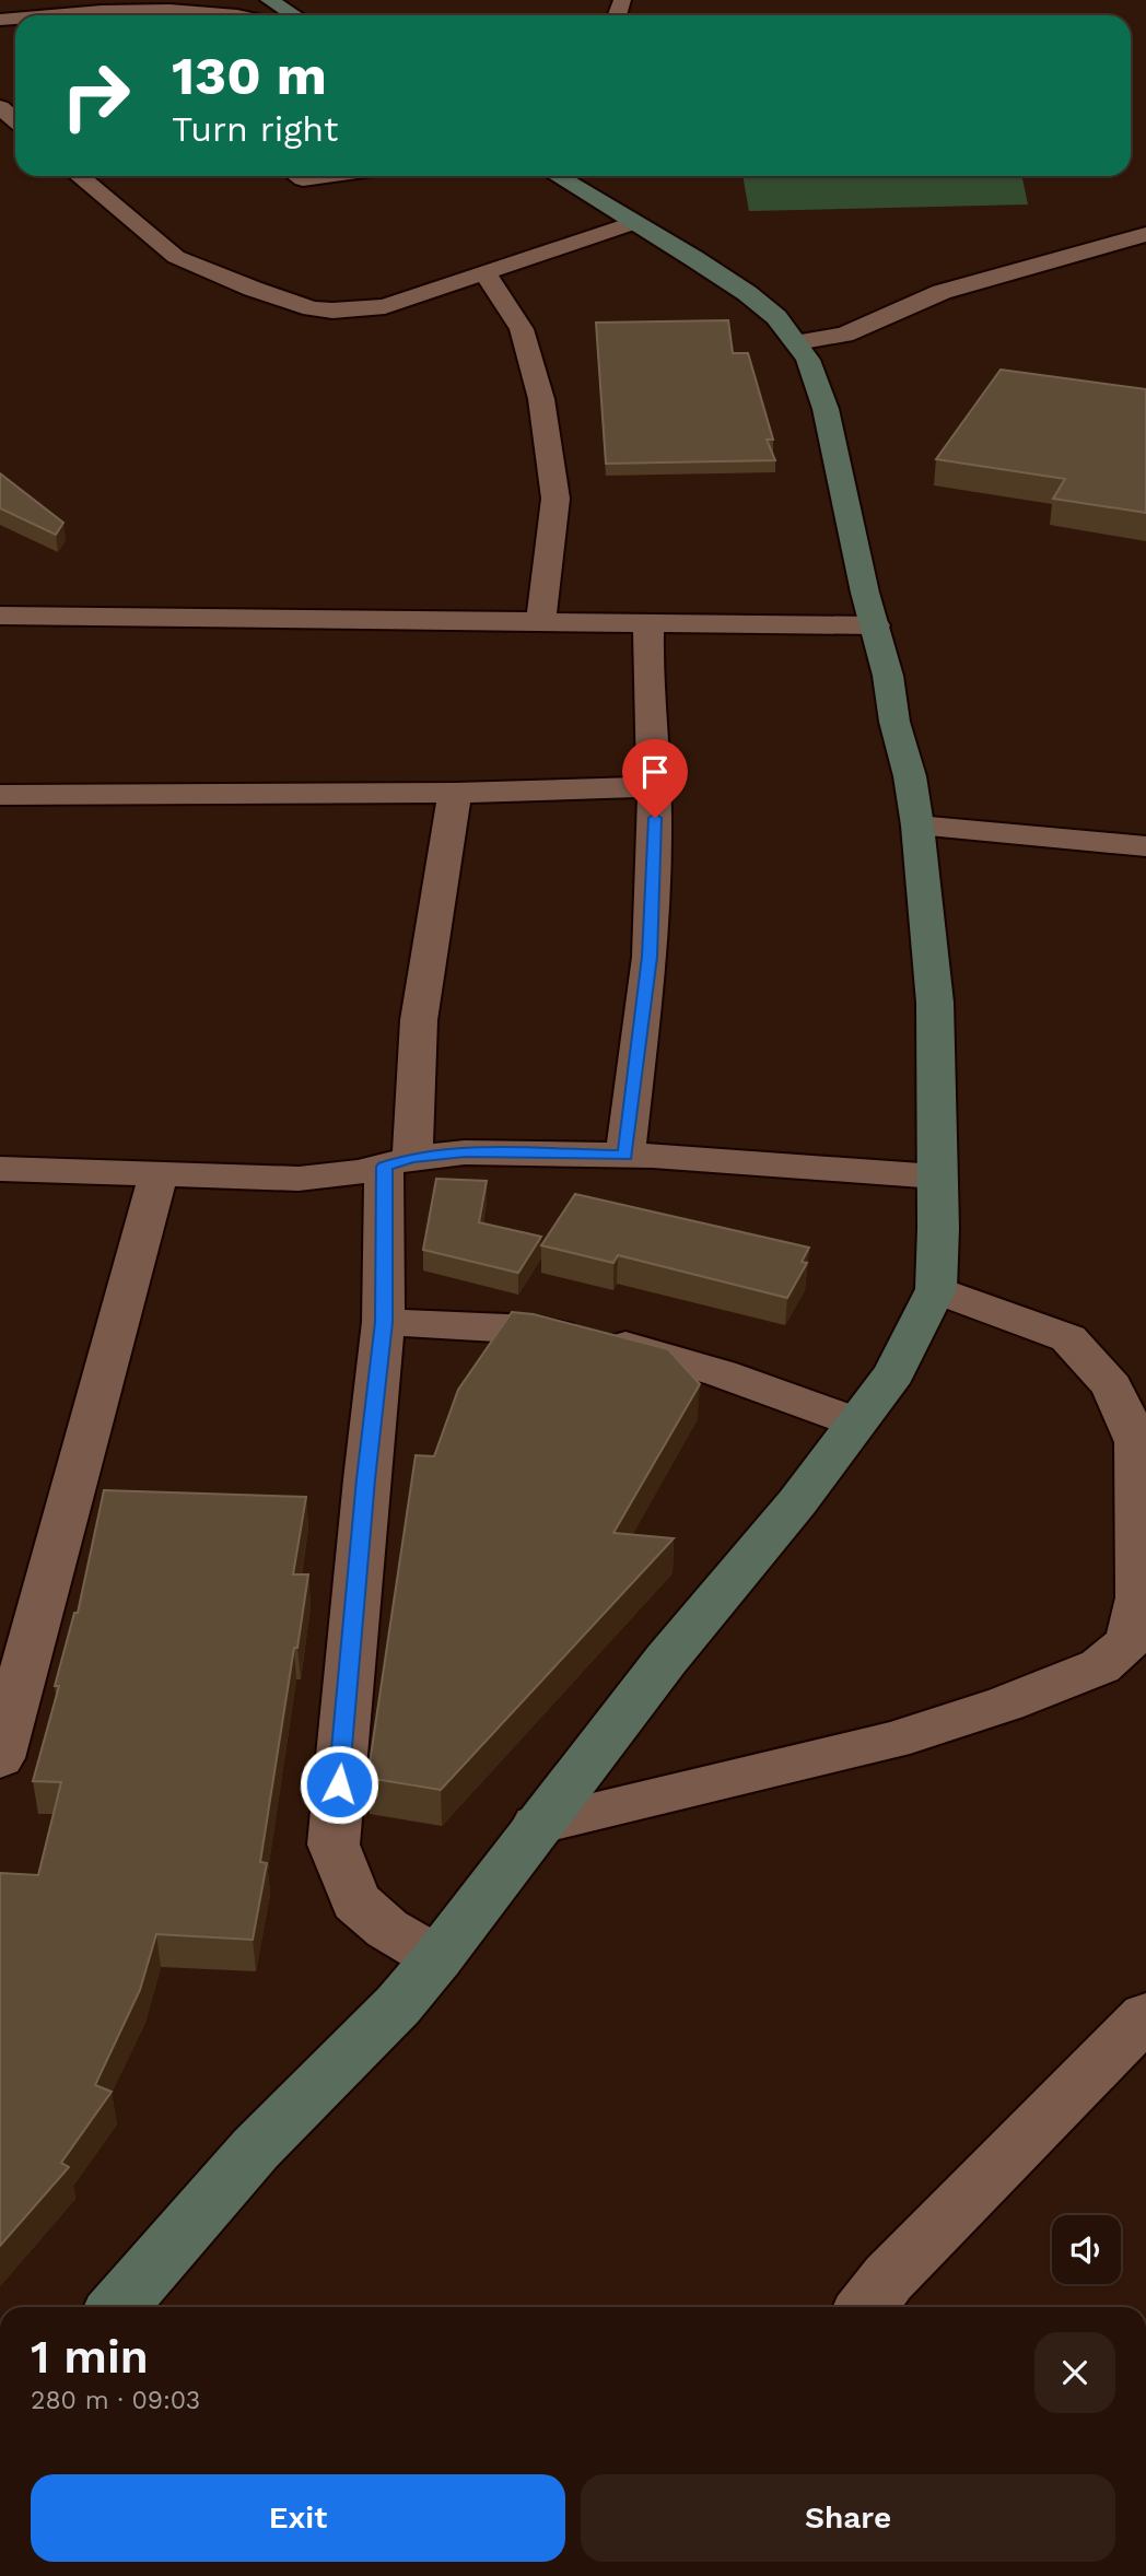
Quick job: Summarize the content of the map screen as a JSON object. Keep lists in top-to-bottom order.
{
  "page": {
    "turn": ["130 m", "Turn right"],
    "heading": ["1 min", "280 m · 09:03"],
    "buttons": ["Exit", "Share"]
  }
}
